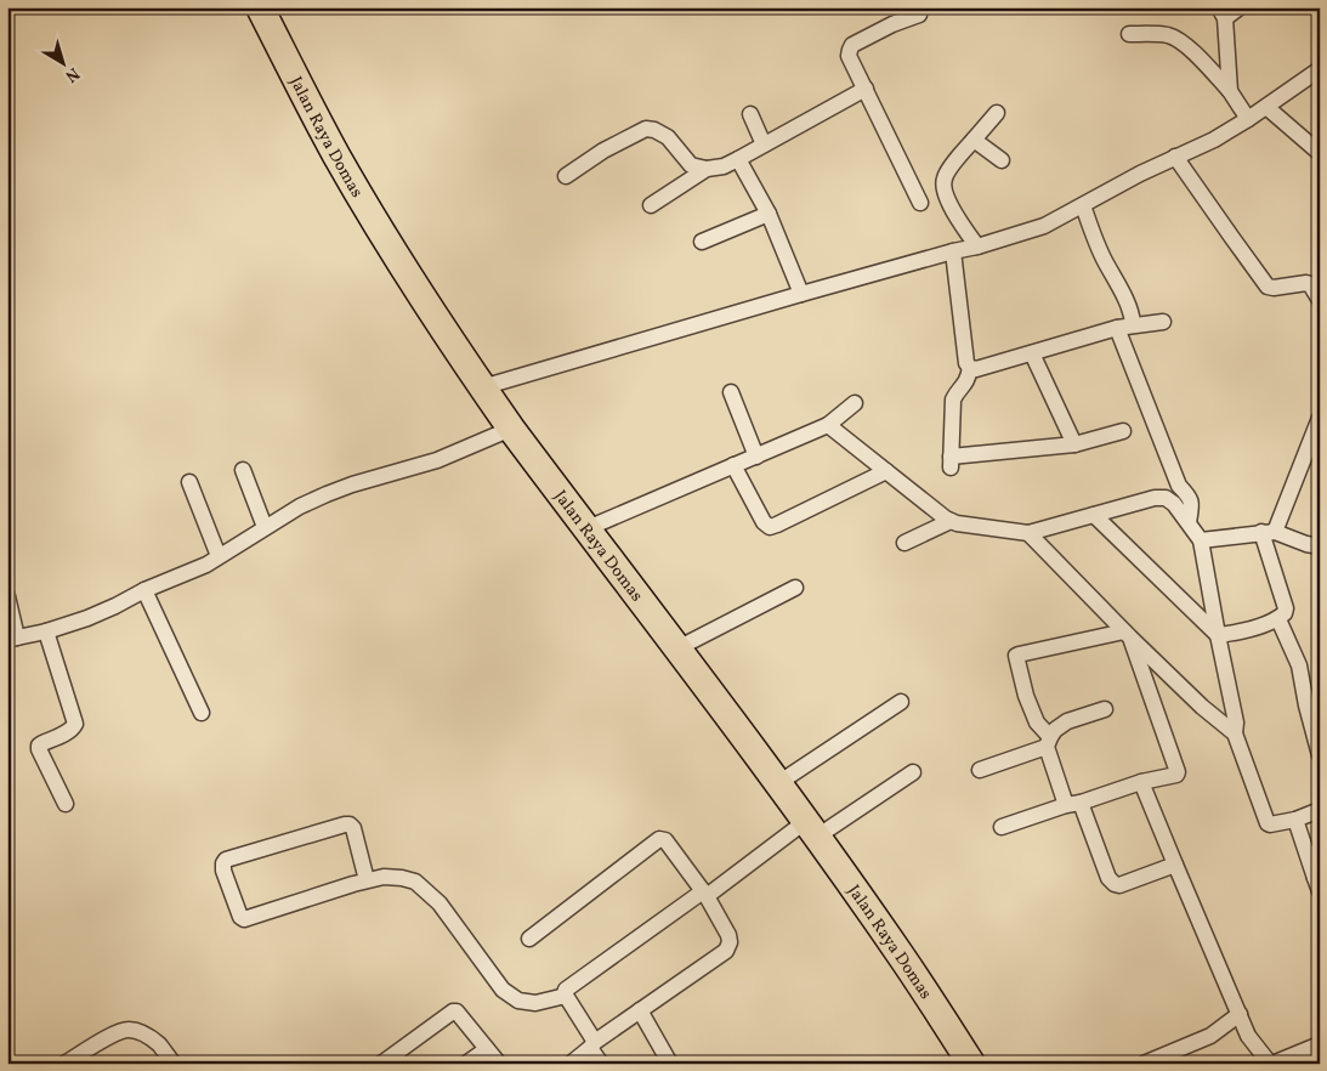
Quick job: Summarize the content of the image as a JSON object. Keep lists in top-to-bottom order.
{
  "streets": {
    "highway": ["Jalan Raya Domas"]
  },
  "north": "bottom right"
}
